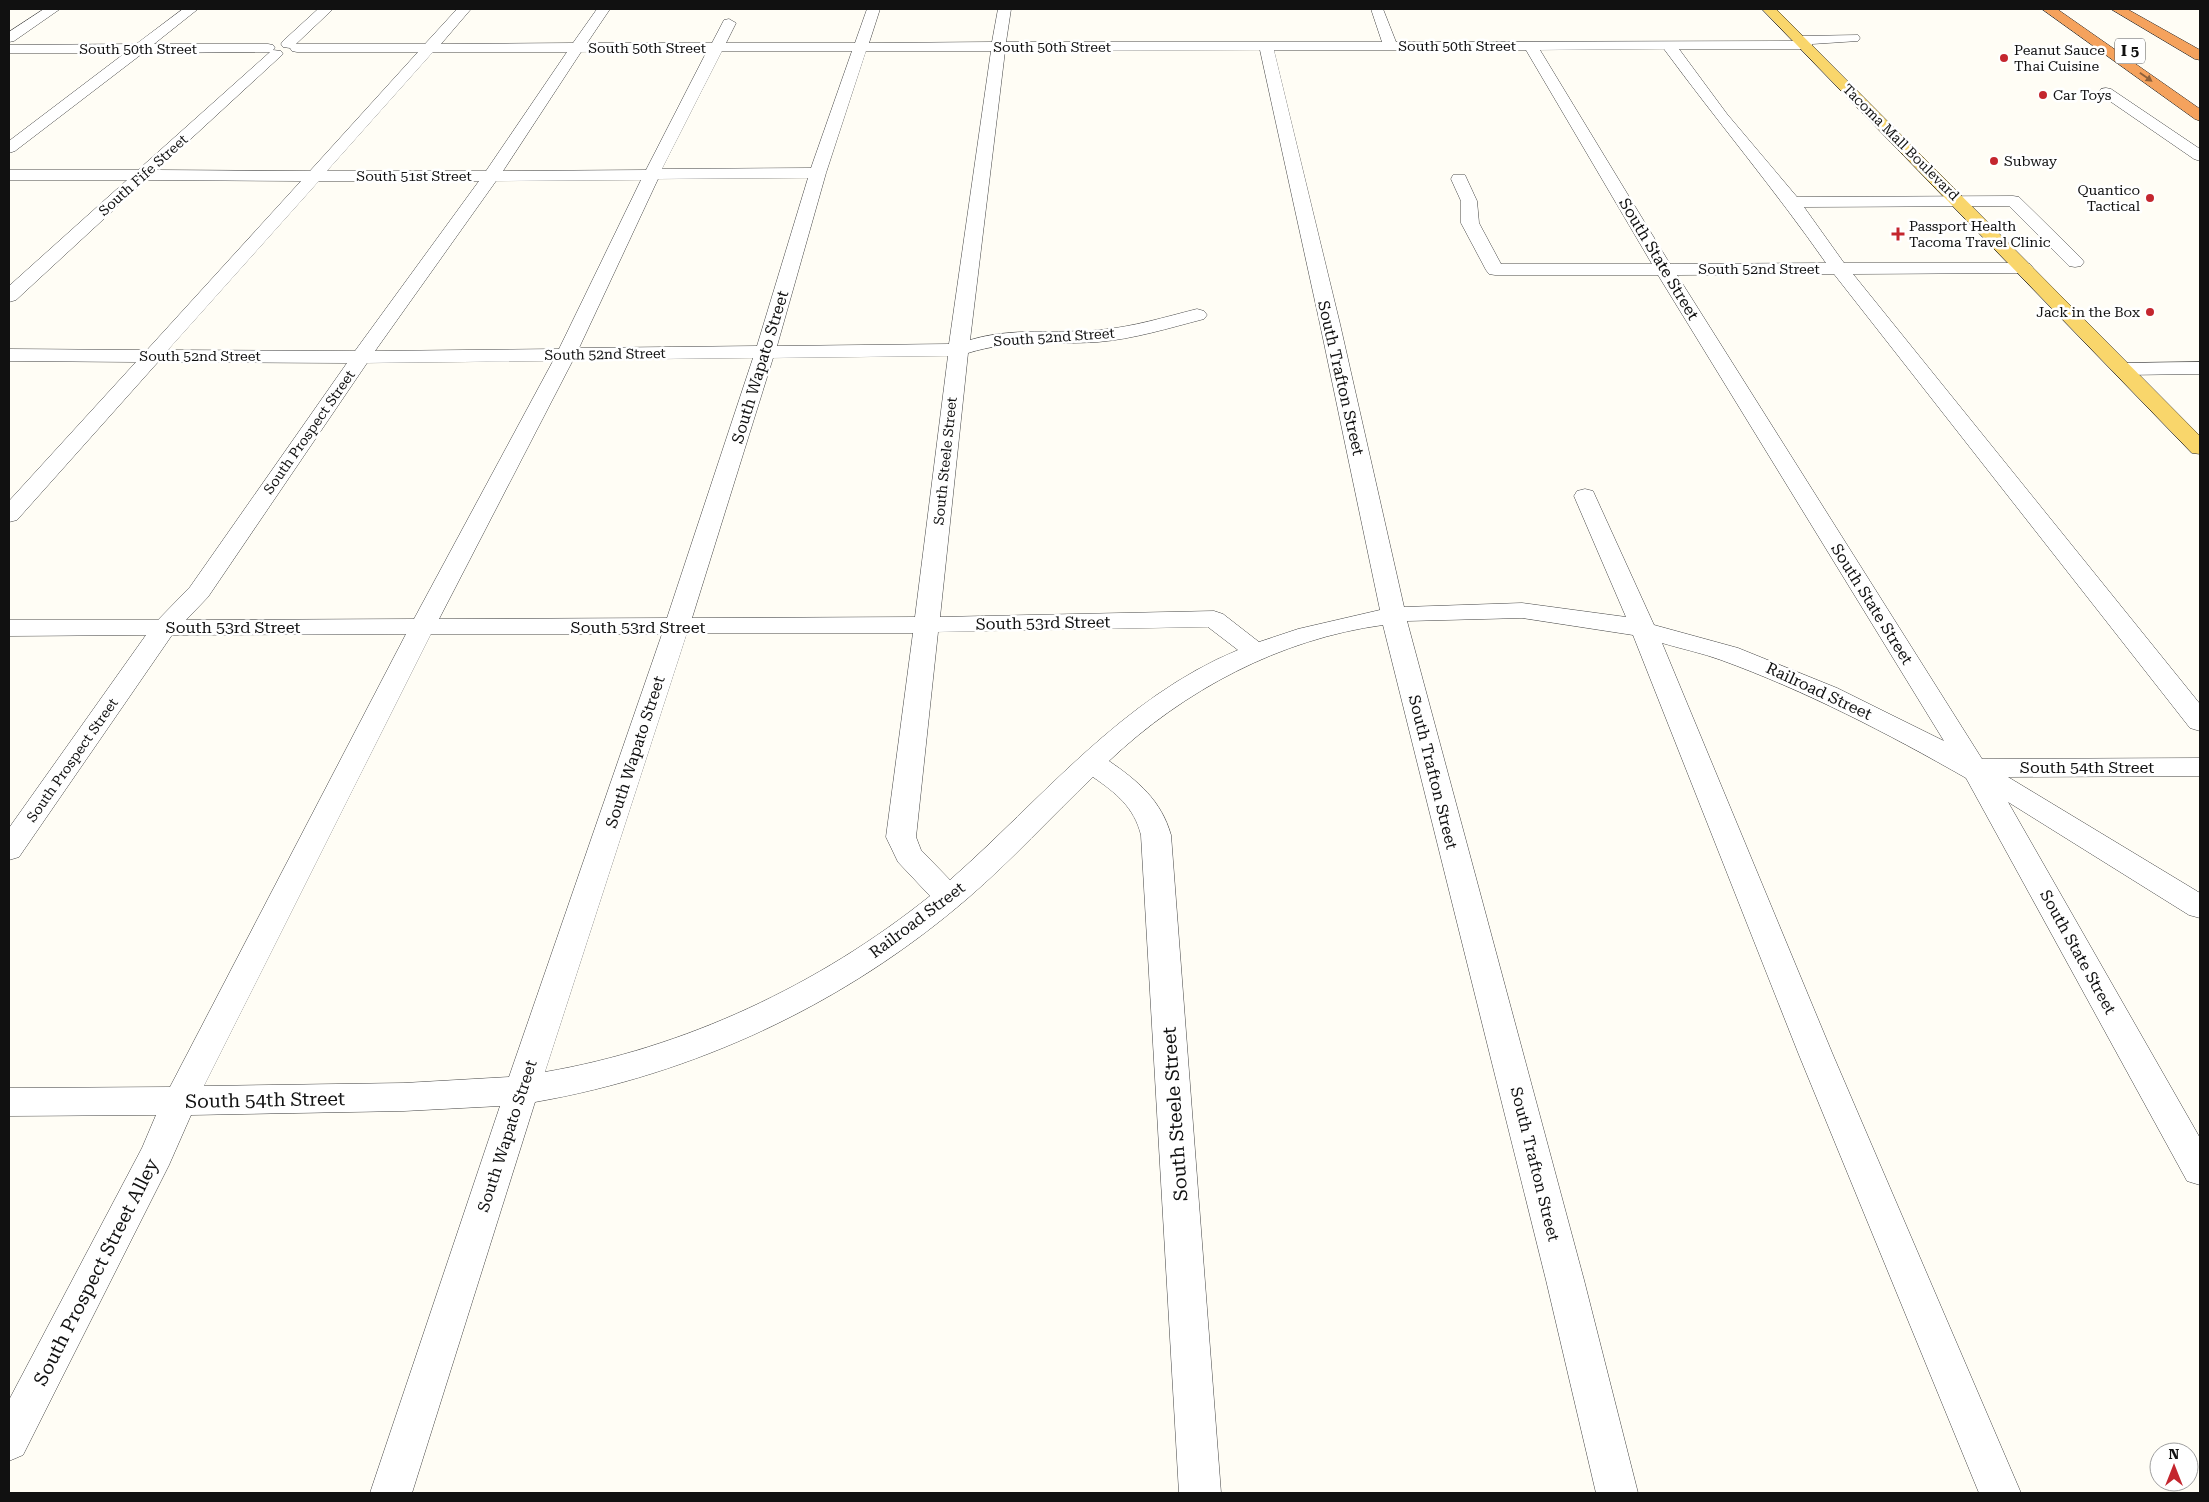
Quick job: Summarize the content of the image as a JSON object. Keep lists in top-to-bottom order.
{
  "streets": {
    "highway": ["I 5"],
    "main road": ["Tacoma Mall Boulevard"],
    "street": [
      "South 50th Street",
      "South Fife Street",
      "South 51st Street",
      "South State Street",
      "South 52nd Street",
      "South Wapato Street",
      "South Trafton Street",
      "South Prospect Street",
      "South Steele Street",
      "South 53rd Street",
      "Railroad Street",
      "South 54th Street",
      "South Prospect Street Alley"
    ]
  },
  "crossings": [
    ["South 50th Street", "Tacoma Mall Boulevard"],
    ["South 50th Street", "South Fife Street"],
    ["South 50th Street", "South State Street"],
    ["South 50th Street", "South Wapato Street"],
    ["South 50th Street", "South Trafton Street"],
    ["South 50th Street", "South Prospect Street"],
    ["South 50th Street", "South Steele Street"],
    ["South 50th Street", "South Prospect Street Alley"],
    ["Tacoma Mall Boulevard", "South 52nd Street"],
    ["South Fife Street", "South 51st Street"],
    ["South 51st Street", "South Wapato Street"],
    ["South 51st Street", "South Prospect Street"],
    ["South 51st Street", "South Prospect Street Alley"],
    ["South State Street", "South 52nd Street"],
    ["South State Street", "Railroad Street"],
    ["South State Street", "South 54th Street"],
    ["South 52nd Street", "South Wapato Street"],
    ["South 52nd Street", "South Prospect Street"],
    ["South 52nd Street", "South Steele Street"],
    ["South 52nd Street", "South Prospect Street Alley"],
    ["South Wapato Street", "South 53rd Street"],
    ["South Wapato Street", "Railroad Street"],
    ["South Wapato Street", "South 54th Street"],
    ["South Trafton Street", "Railroad Street"],
    ["South Prospect Street", "South 53rd Street"],
    ["South Steele Street", "South 53rd Street"],
    ["South Steele Street", "Railroad Street"],
    ["South 53rd Street", "Railroad Street"],
    ["South 53rd Street", "South Prospect Street Alley"],
    ["Railroad Street", "South 54th Street"],
    ["South 54th Street", "South Prospect Street Alley"]
  ],
  "places": {
    "other": [
      "Peanut Sauce Thai Cuisine",
      "Car Toys",
      "Subway",
      "Quantico Tactical",
      "Jack in the Box"
    ],
    "health": ["Passport Health Tacoma Travel Clinic"]
  },
  "north": "top"
}
